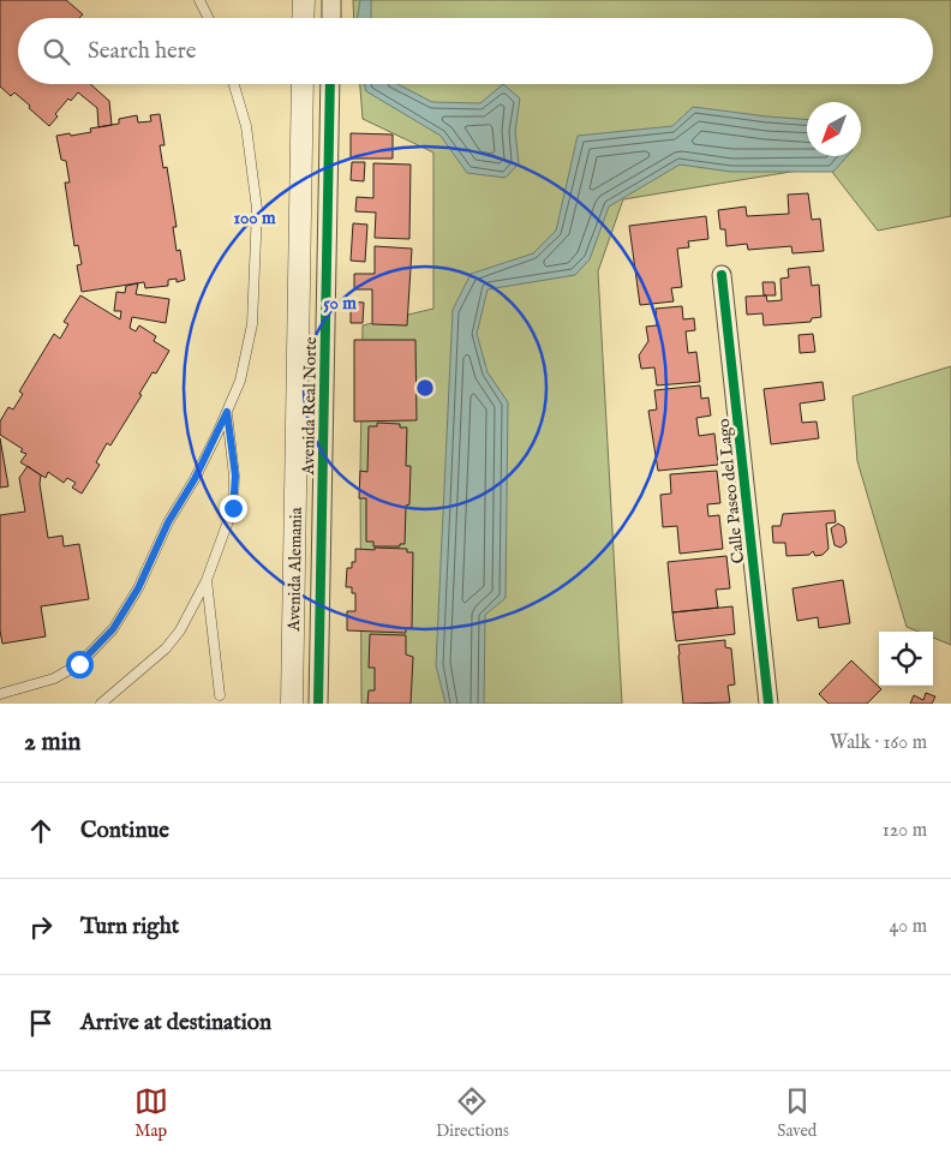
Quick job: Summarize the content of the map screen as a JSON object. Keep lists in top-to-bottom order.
{
  "streets": {
    "street": ["Avenida Real Norte", "Calle Paseo del Lago", "Avenida Alemania"]
  },
  "north": "bottom left",
  "page": {
    "search": "Search here",
    "heading": ["2 min", "Walk · 160 m"],
    "list": [
      ["Continue", "120 m"],
      ["Turn right", "40 m"],
      "Arrive at destination"
    ],
    "nav": ["Map", "Directions", "Saved"]
  },
  "rings": ["100 m", "50 m"]
}
